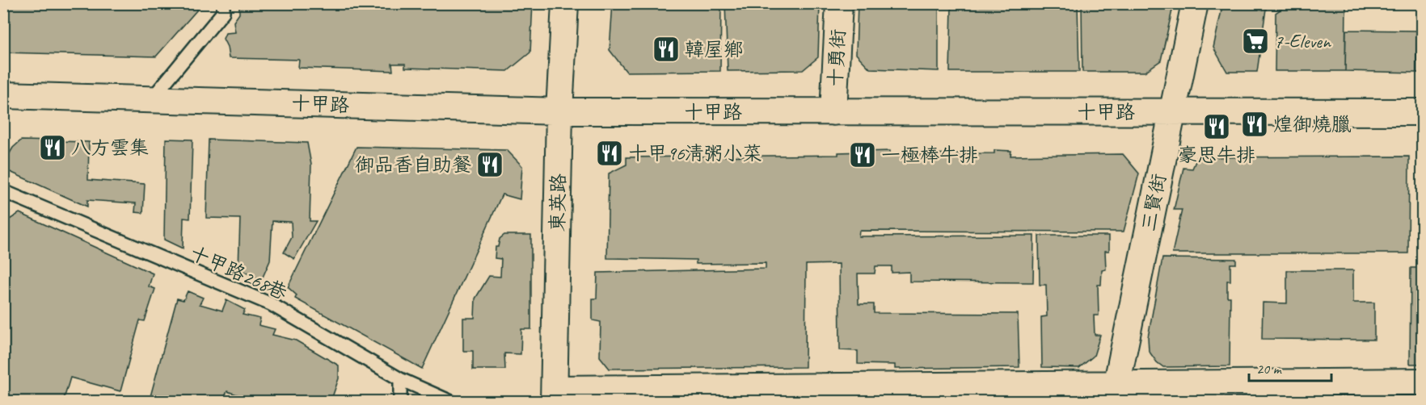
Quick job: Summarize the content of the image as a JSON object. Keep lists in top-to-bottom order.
{
  "streets": {
    "street": [
      "十勇街",
      "十甲路",
      "東英路",
      "三賢街"
    ],
    "lane": ["十甲路268巷"]
  },
  "crossings": [
    ["十勇街", "十甲路"],
    ["十甲路", "東英路"],
    ["十甲路", "三賢街"]
  ],
  "places": {
    "supermarket": ["7-Eleven"],
    "restaurant": [
      "韓屋鄉",
      "煌御燒臘",
      "豪思牛排",
      "八方雲集",
      "十甲96清粥小菜",
      "一極棒牛排",
      "御品香自助餐"
    ]
  },
  "scale_bar": "20 m"
}
